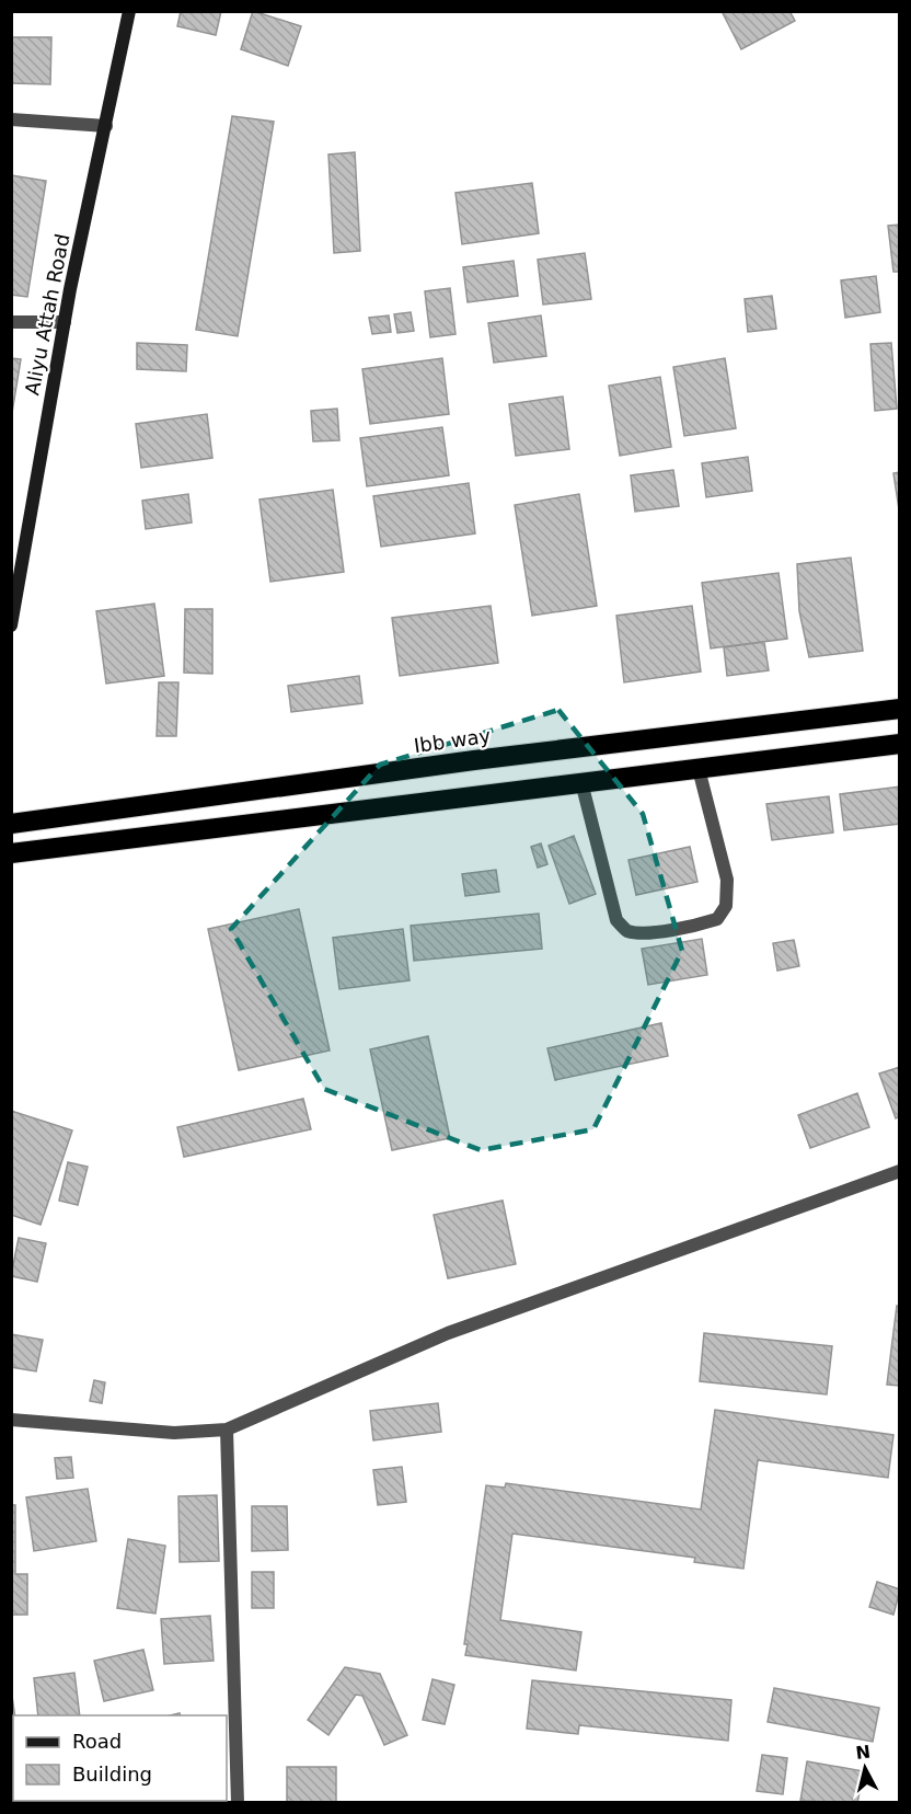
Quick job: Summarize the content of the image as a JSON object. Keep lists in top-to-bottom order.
{
  "streets": {
    "highway": ["Ibb way"],
    "street": ["Aliyu Attah Road"]
  },
  "legend": ["Road", "Building"],
  "north": "top"
}
